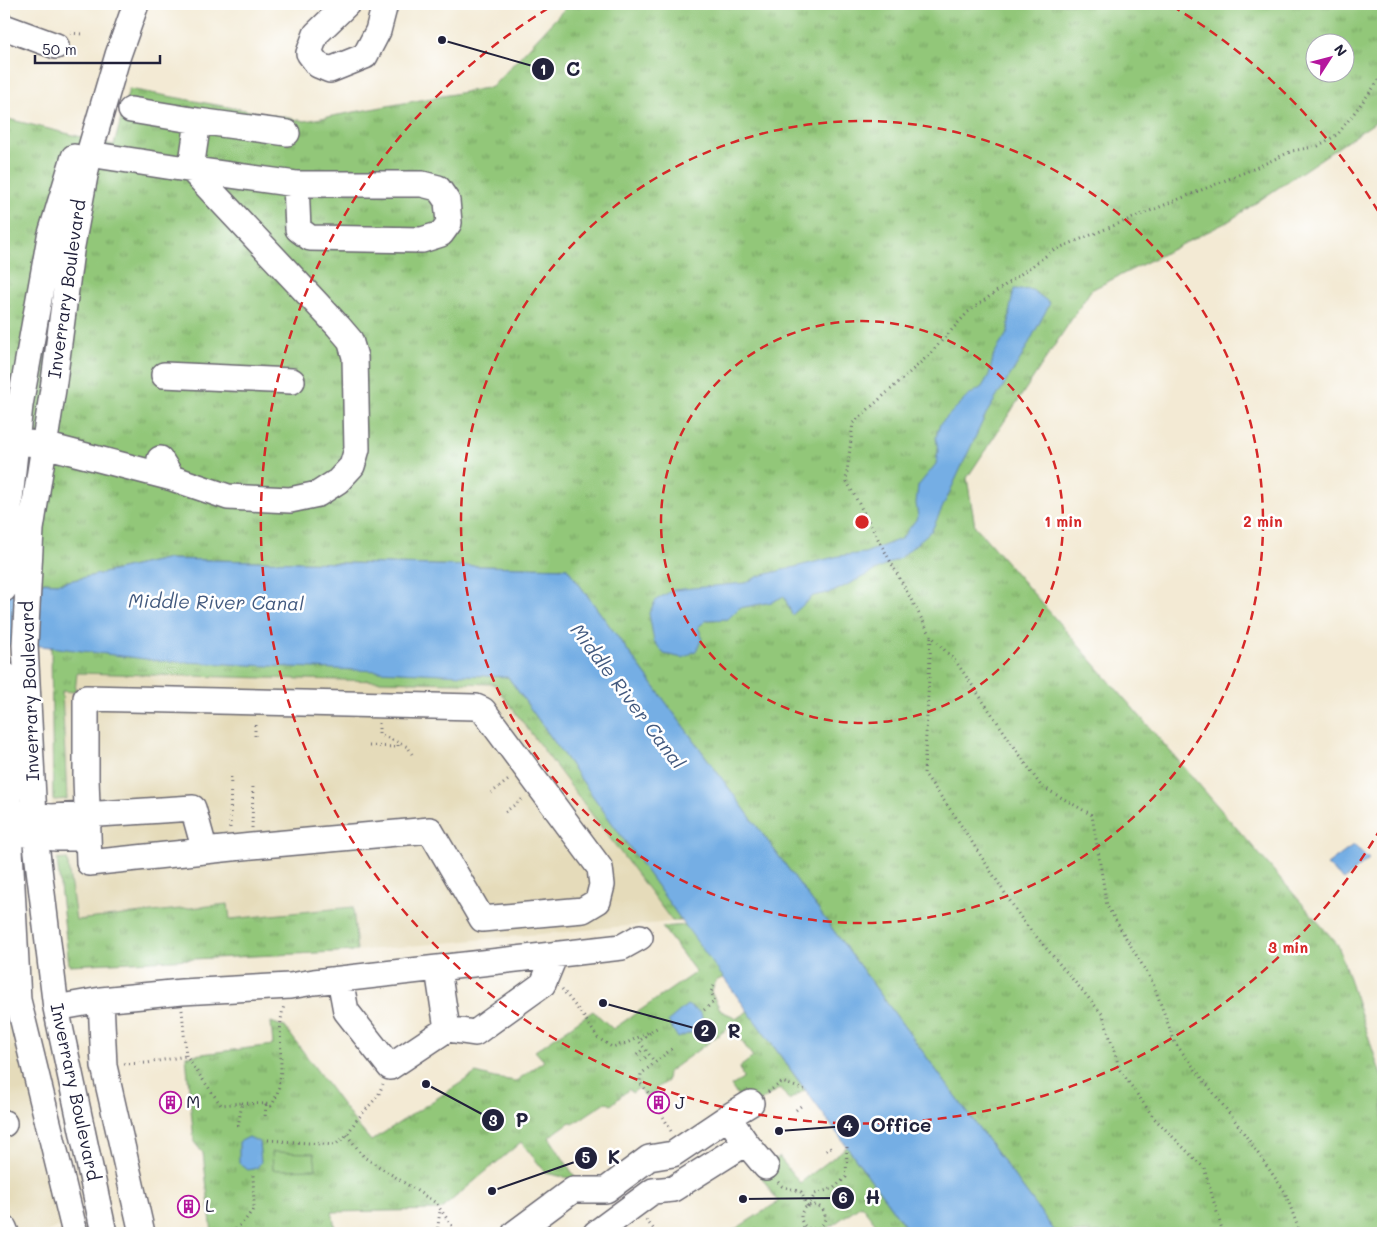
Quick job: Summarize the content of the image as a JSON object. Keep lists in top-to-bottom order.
{
  "streets": {
    "street": ["Inverrary Boulevard"]
  },
  "water": ["Middle River Canal"],
  "places": {
    "other": [
      "C",
      "R",
      "P",
      "Office",
      "K",
      "H"
    ],
    "building": ["M", "J", "L"]
  },
  "scale_bar": "50 m",
  "north": "top right",
  "rings": ["1 min", "2 min", "3 min"]
}
